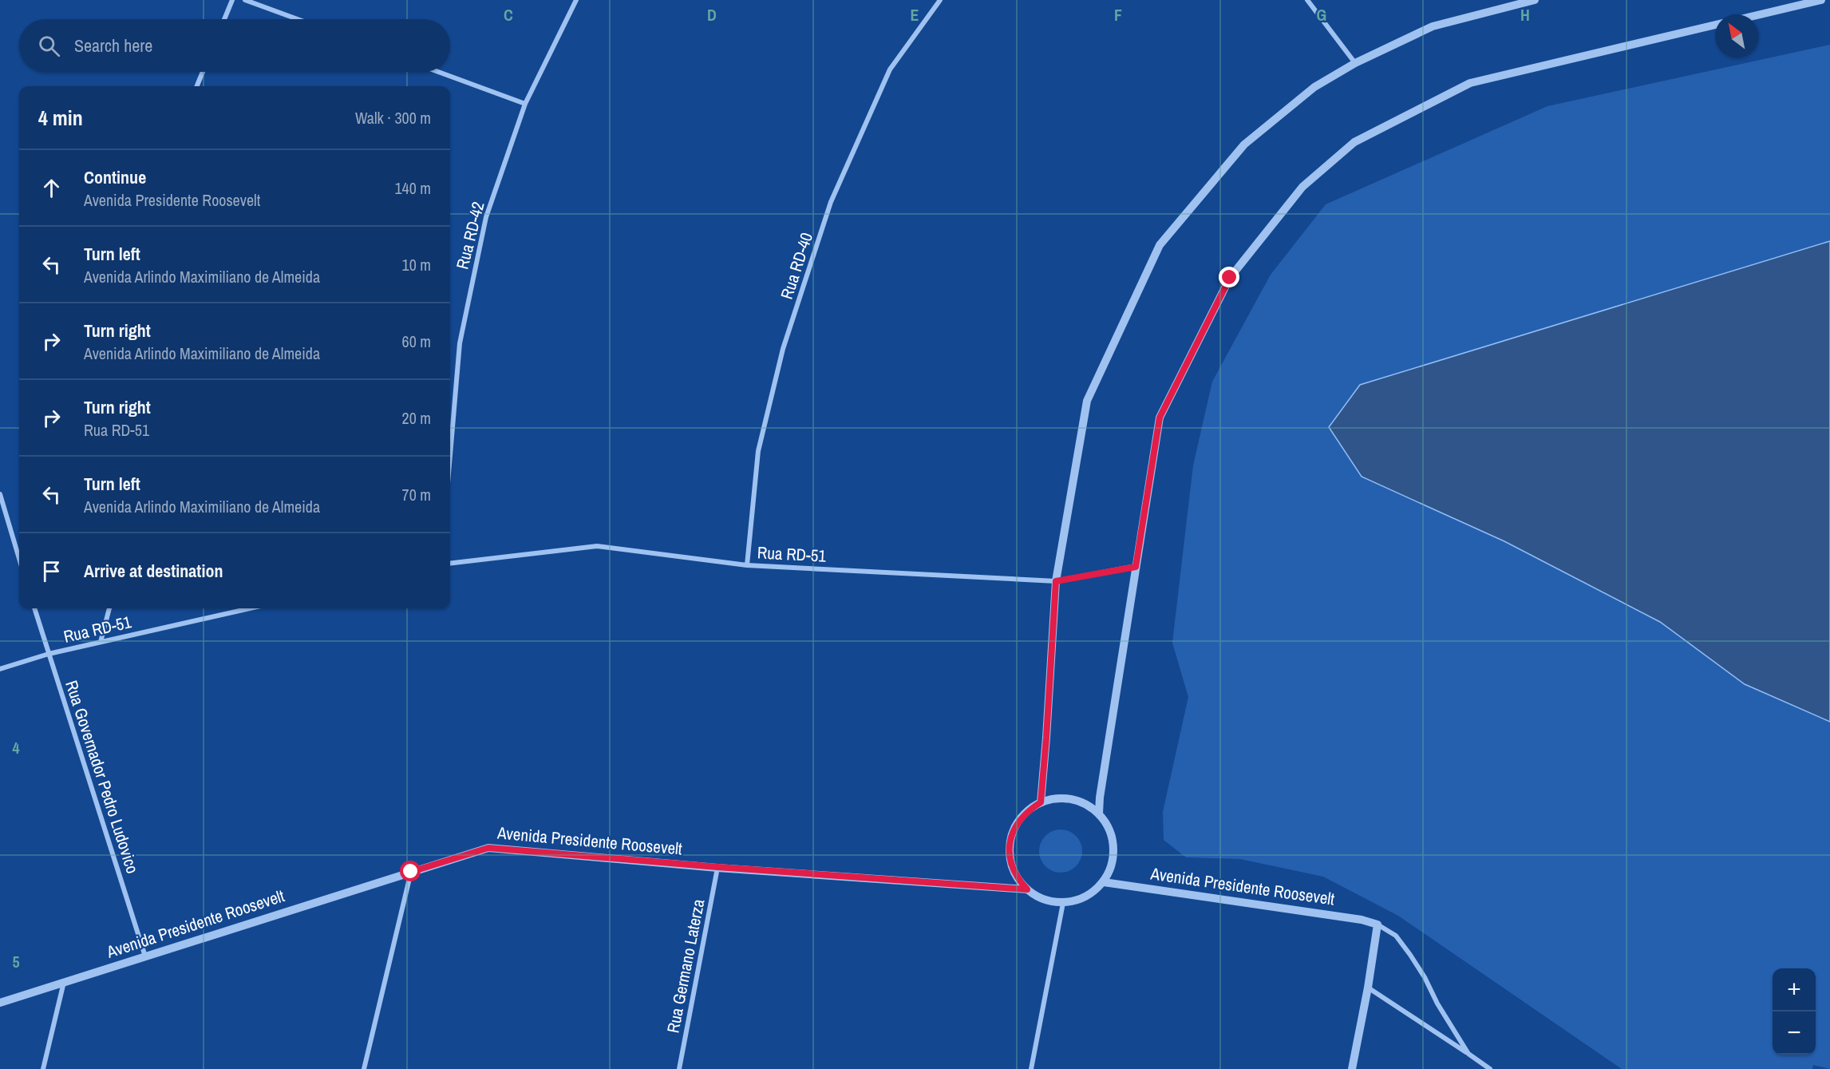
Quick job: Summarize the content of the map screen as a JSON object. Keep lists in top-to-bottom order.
{
  "streets": {
    "street": [
      "Rua RD-42",
      "Rua RD-40",
      "Rua RD-51",
      "Rua Governador Pedro Ludovico",
      "Avenida Presidente Roosevelt",
      "Rua Germano Laterza"
    ]
  },
  "crossings": [
    ["Rua RD-40", "Rua RD-51"],
    ["Rua RD-51", "Rua Governador Pedro Ludovico"],
    ["Rua Governador Pedro Ludovico", "Avenida Presidente Roosevelt"],
    ["Avenida Presidente Roosevelt", "Rua Germano Laterza"]
  ],
  "north": "top left",
  "page": {
    "search": "Search here",
    "heading": ["4 min", "Walk · 300 m"],
    "list": [
      ["Continue", "Avenida Presidente Roosevelt", "140 m"],
      ["Turn left", "Avenida Arlindo Maximiliano de Almeida", "10 m"],
      ["Turn right", "Avenida Arlindo Maximiliano de Almeida", "60 m"],
      ["Turn right", "Rua RD-51", "20 m"],
      ["Turn left", "Avenida Arlindo Maximiliano de Almeida", "70 m"],
      "Arrive at destination"
    ],
    "map_buttons": ["+", "−"]
  },
  "grid": {
    "columns": [
      "C",
      "D",
      "E",
      "F",
      "G",
      "H"
    ],
    "rows": ["4", "5"]
  }
}
